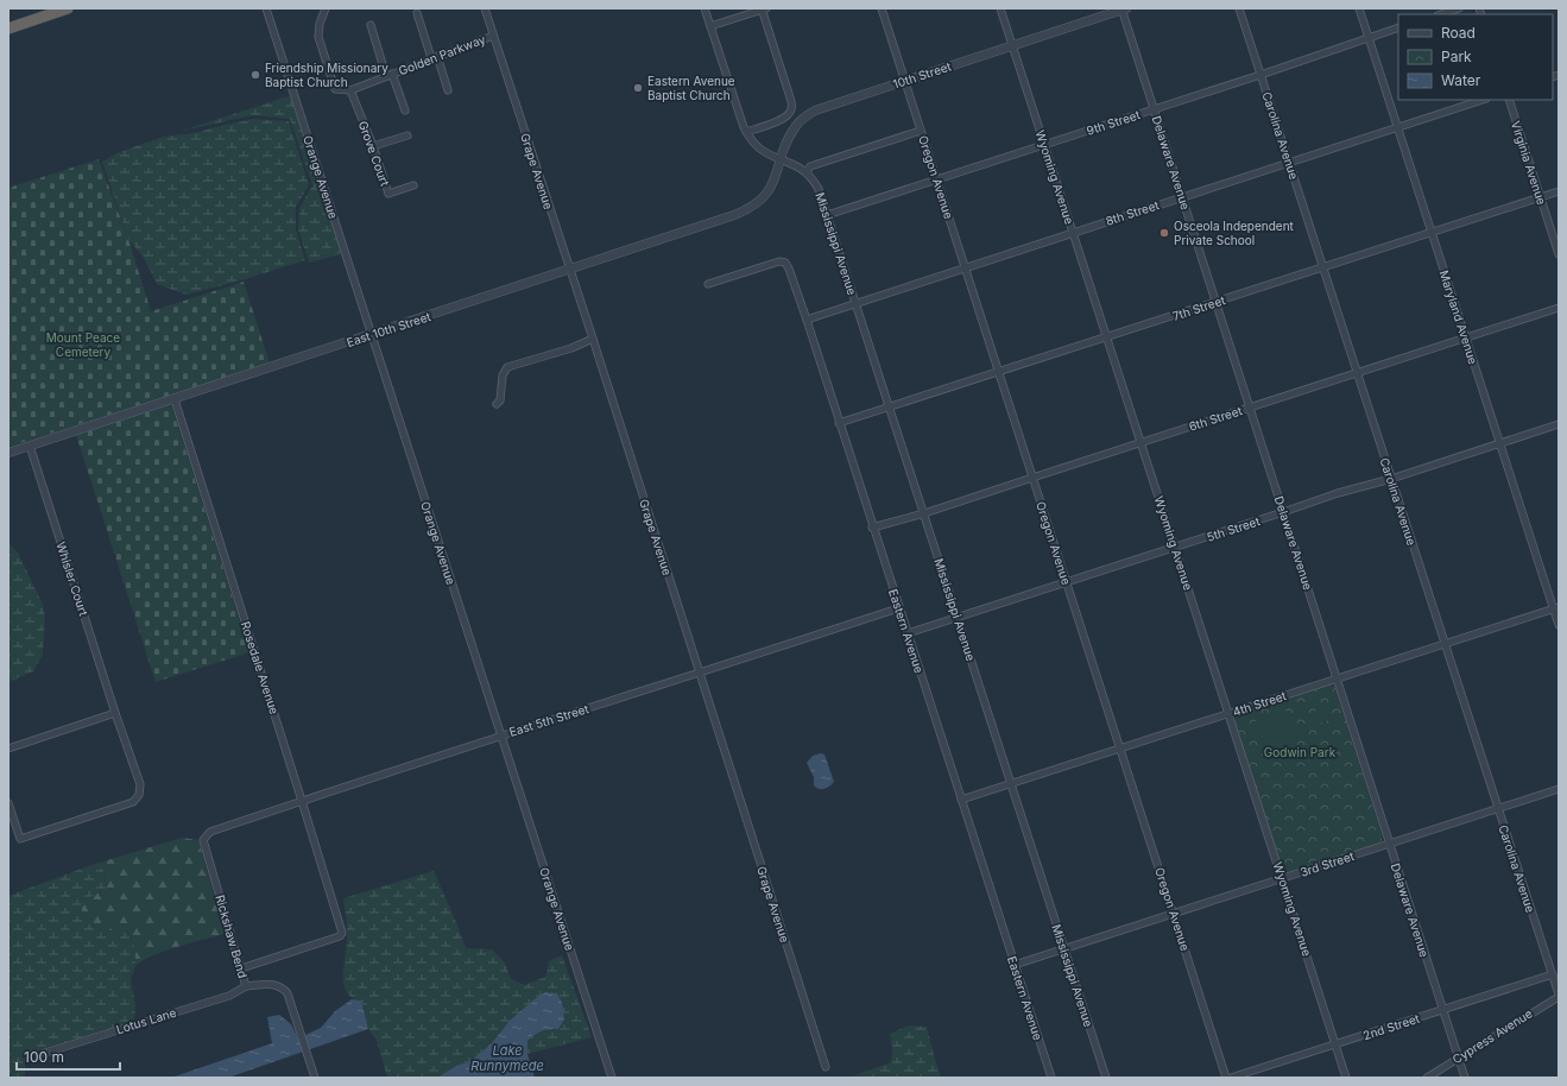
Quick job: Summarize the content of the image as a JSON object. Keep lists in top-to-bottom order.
{
  "streets": {
    "street": [
      "Golden Parkway",
      "10th Street",
      "9th Street",
      "Carolina Avenue",
      "Grove Court",
      "Delaware Avenue",
      "Virginia Avenue",
      "Grape Avenue",
      "Orange Avenue",
      "Oregon Avenue",
      "Wyoming Avenue",
      "8th Street",
      "Mississippi Avenue",
      "7th Street",
      "Maryland Avenue",
      "East 10th Street",
      "6th Street",
      "5th Street",
      "Whisler Court",
      "Eastern Avenue",
      "Rosedale Avenue",
      "4th Street",
      "East 5th Street",
      "3rd Street",
      "Rickshaw Bend",
      "Lotus Lane",
      "2nd Street",
      "Cypress Avenue"
    ]
  },
  "crossings": [
    ["Golden Parkway", "Grove Court"],
    ["Golden Parkway", "Grape Avenue"],
    ["10th Street", "Delaware Avenue"],
    ["10th Street", "Oregon Avenue"],
    ["10th Street", "Wyoming Avenue"],
    ["10th Street", "Mississippi Avenue"],
    ["10th Street", "East 10th Street"],
    ["9th Street", "Carolina Avenue"],
    ["9th Street", "Delaware Avenue"],
    ["9th Street", "Oregon Avenue"],
    ["9th Street", "Wyoming Avenue"],
    ["9th Street", "Mississippi Avenue"],
    ["9th Street", "Maryland Avenue"],
    ["Carolina Avenue", "8th Street"],
    ["Carolina Avenue", "7th Street"],
    ["Carolina Avenue", "6th Street"],
    ["Carolina Avenue", "5th Street"],
    ["Carolina Avenue", "4th Street"],
    ["Carolina Avenue", "3rd Street"],
    ["Carolina Avenue", "2nd Street"],
    ["Carolina Avenue", "Cypress Avenue"],
    ["Delaware Avenue", "8th Street"],
    ["Delaware Avenue", "7th Street"],
    ["Delaware Avenue", "6th Street"],
    ["Delaware Avenue", "5th Street"],
    ["Delaware Avenue", "4th Street"],
    ["Delaware Avenue", "3rd Street"],
    ["Delaware Avenue", "2nd Street"],
    ["Delaware Avenue", "Cypress Avenue"],
    ["Virginia Avenue", "7th Street"],
    ["Grape Avenue", "East 10th Street"],
    ["Grape Avenue", "East 5th Street"],
    ["Orange Avenue", "East 10th Street"],
    ["Orange Avenue", "East 5th Street"],
    ["Oregon Avenue", "8th Street"],
    ["Oregon Avenue", "7th Street"],
    ["Oregon Avenue", "6th Street"],
    ["Oregon Avenue", "5th Street"],
    ["Oregon Avenue", "4th Street"],
    ["Oregon Avenue", "3rd Street"],
    ["Wyoming Avenue", "8th Street"],
    ["Wyoming Avenue", "7th Street"],
    ["Wyoming Avenue", "6th Street"],
    ["Wyoming Avenue", "5th Street"],
    ["Wyoming Avenue", "4th Street"],
    ["Wyoming Avenue", "3rd Street"],
    ["Wyoming Avenue", "2nd Street"],
    ["8th Street", "Mississippi Avenue"],
    ["8th Street", "Maryland Avenue"],
    ["8th Street", "Eastern Avenue"],
    ["Mississippi Avenue", "7th Street"],
    ["Mississippi Avenue", "6th Street"],
    ["Mississippi Avenue", "5th Street"],
    ["Mississippi Avenue", "4th Street"],
    ["Mississippi Avenue", "3rd Street"],
    ["7th Street", "Maryland Avenue"],
    ["7th Street", "Eastern Avenue"],
    ["Maryland Avenue", "6th Street"],
    ["Maryland Avenue", "5th Street"],
    ["Maryland Avenue", "4th Street"],
    ["East 10th Street", "Whisler Court"],
    ["East 10th Street", "Rosedale Avenue"],
    ["6th Street", "Eastern Avenue"],
    ["5th Street", "Eastern Avenue"],
    ["Eastern Avenue", "4th Street"],
    ["Eastern Avenue", "East 5th Street"],
    ["Eastern Avenue", "3rd Street"],
    ["Rosedale Avenue", "East 5th Street"],
    ["Rosedale Avenue", "Rickshaw Bend"],
    ["East 5th Street", "Rickshaw Bend"],
    ["Rickshaw Bend", "Lotus Lane"]
  ],
  "water": ["Lake Runnymede"],
  "parks": ["Mount Peace Cemetery", "Godwin Park"],
  "places": ["Friendship Missionary Baptist Church", "Eastern Avenue Baptist Church", "Osceola Independent Private School"],
  "legend": ["Road", "Park", "Water"],
  "scale_bar": "100 m"
}
